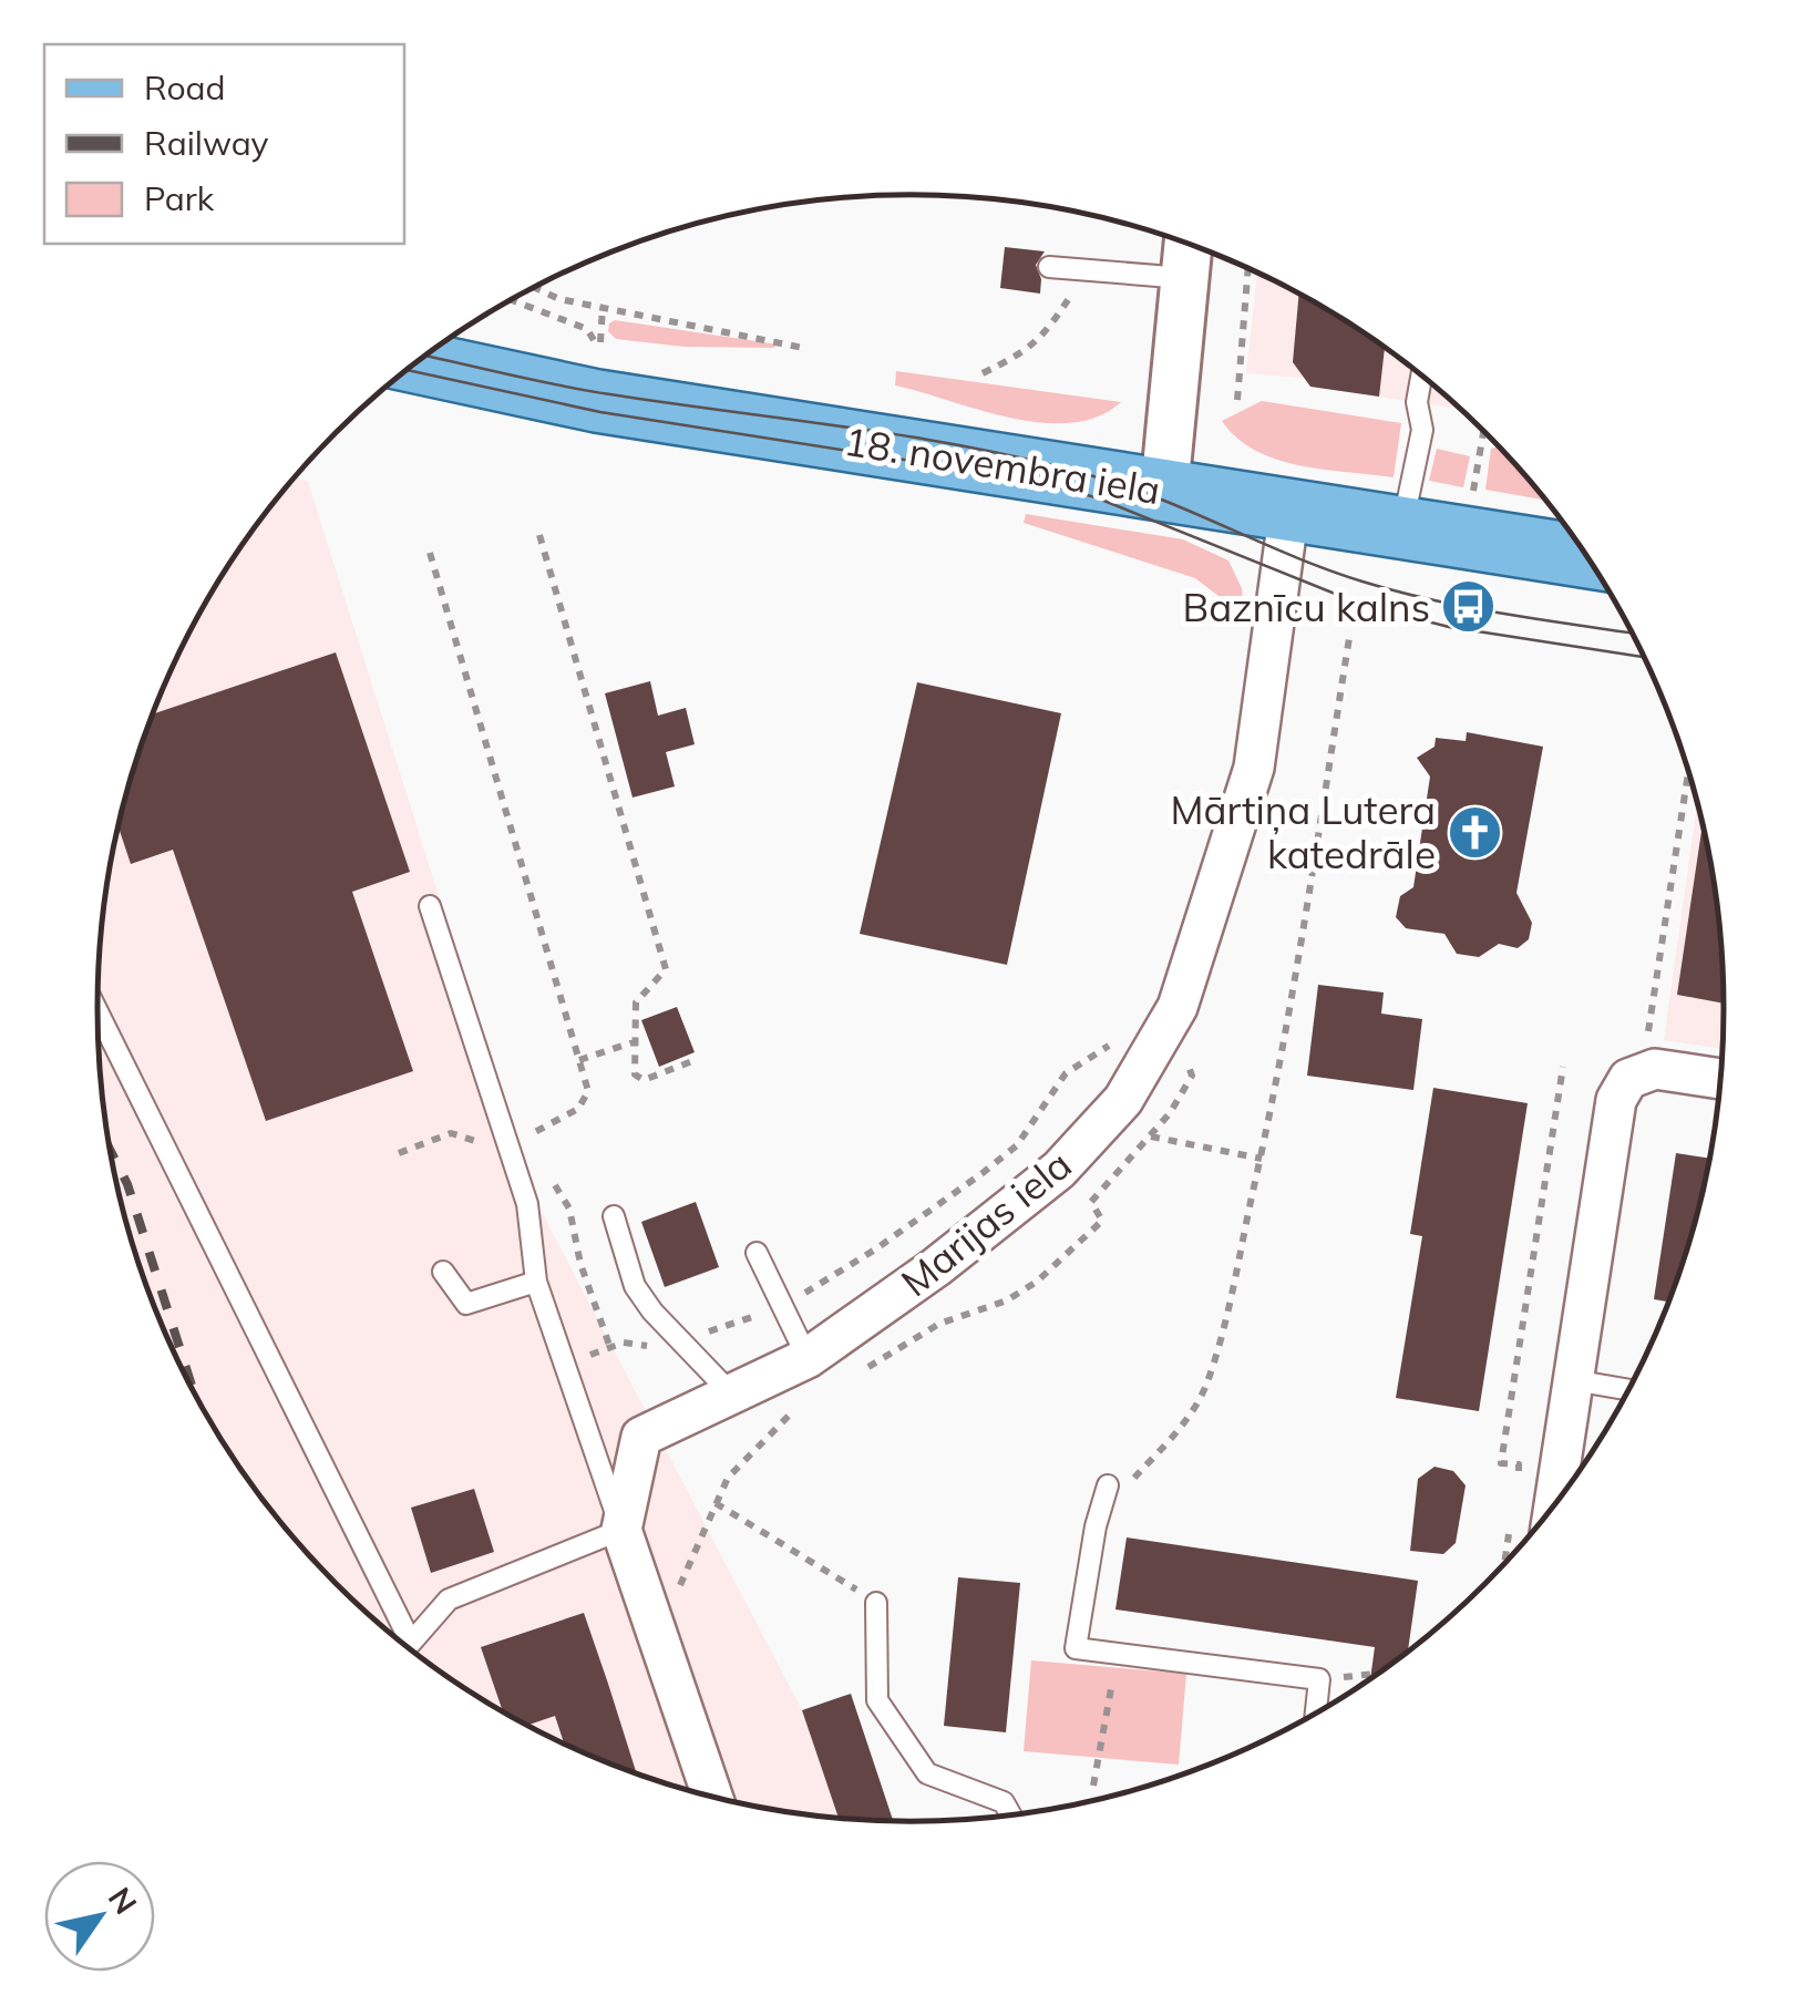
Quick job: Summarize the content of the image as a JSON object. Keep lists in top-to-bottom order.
{
  "streets": {
    "main road": ["18. novembra iela"],
    "street": ["Marijas iela"]
  },
  "crossings": [
    ["18. novembra iela", "Marijas iela"]
  ],
  "places": {
    "bus stop": ["Baznīcu kalns"],
    "church": ["Mārtiņa Lutera katedrāle"]
  },
  "legend": ["Road", "Railway", "Park"],
  "north": "top right"
}
